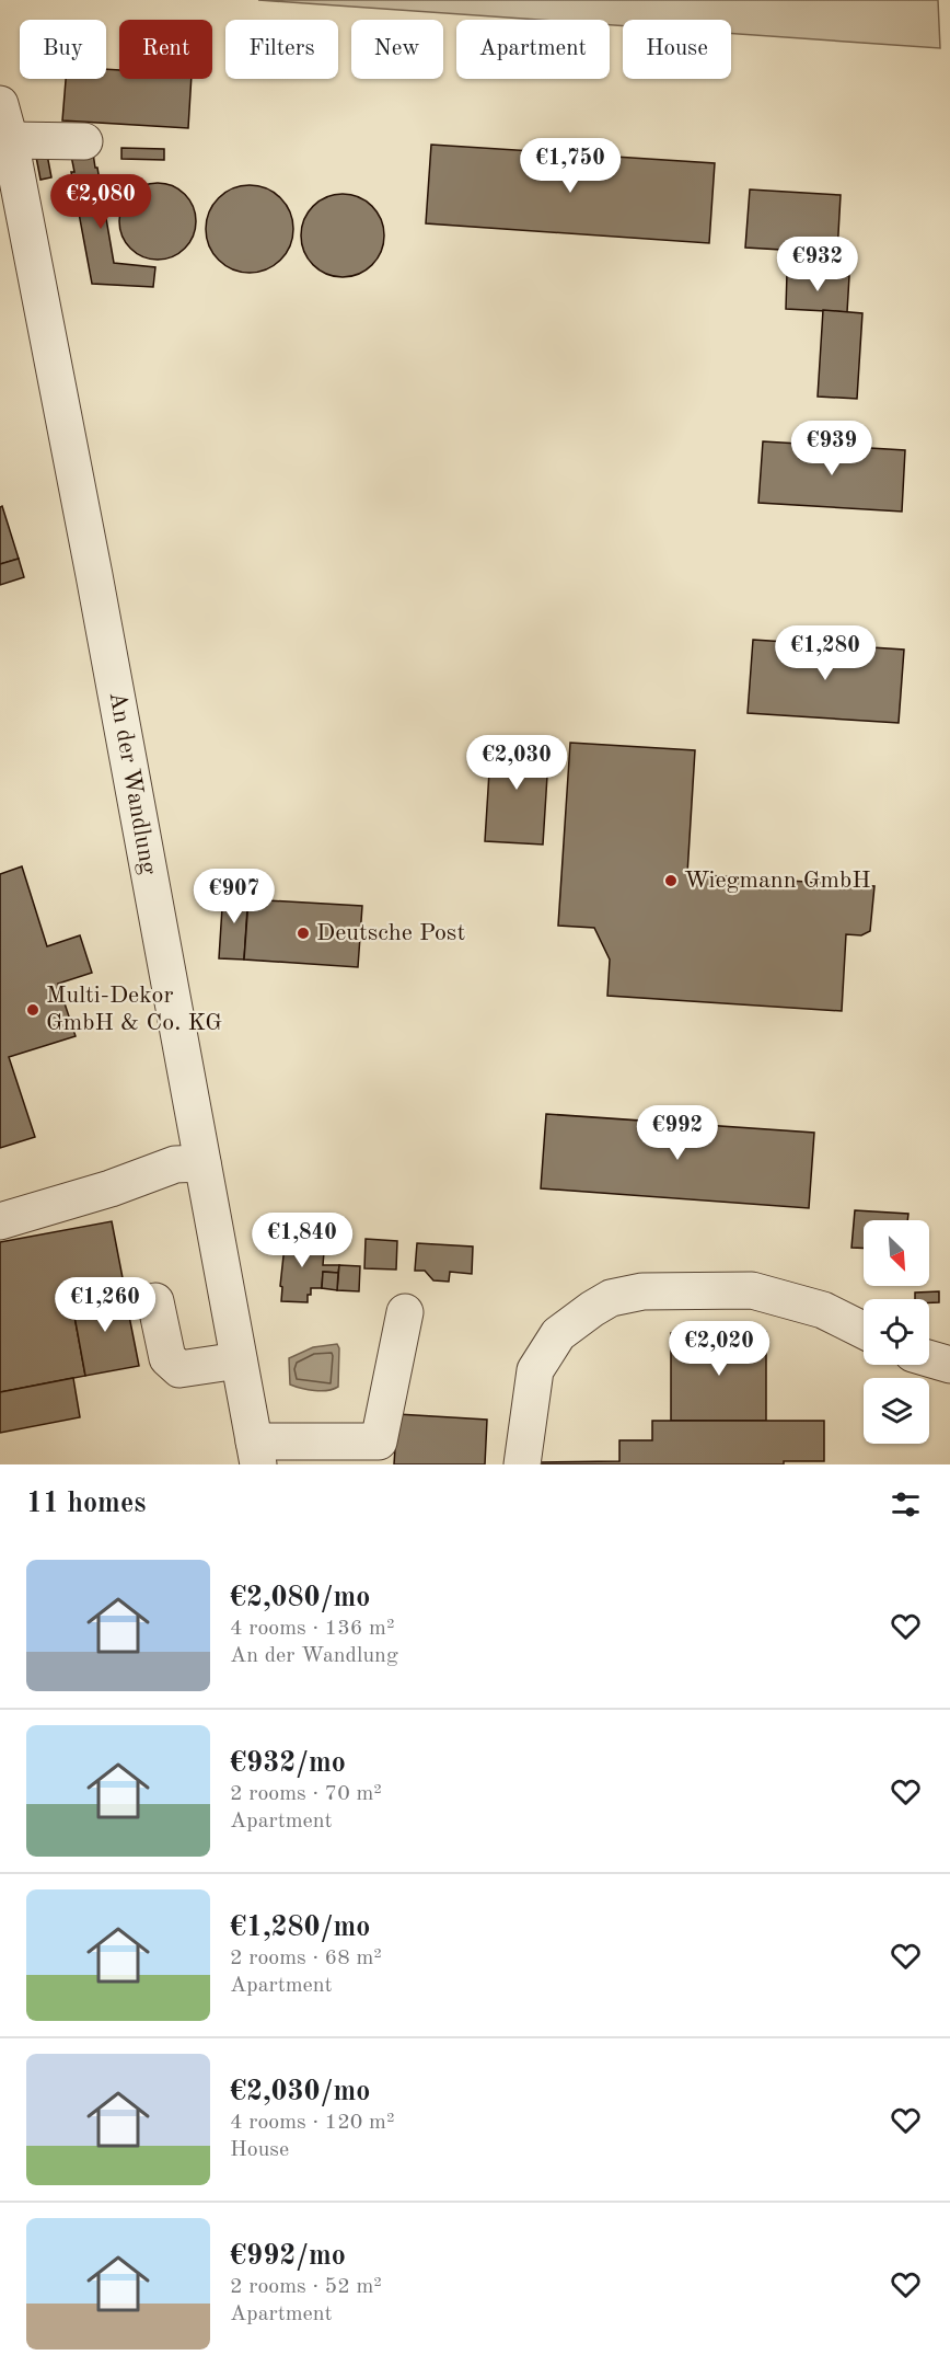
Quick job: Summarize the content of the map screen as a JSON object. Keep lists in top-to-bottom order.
{
  "streets": {
    "street": ["An der Wandlung"]
  },
  "places": ["Wiegmann GmbH", "Deutsche Post", "Multi-Dekor GmbH & Co. KG"],
  "north": "bottom right",
  "page": {
    "chip": [
      "Buy",
      "Rent",
      "Filters",
      "New",
      "Apartment",
      "House"
    ],
    "price": [
      "€1,750",
      "€2,080",
      "€932",
      "€939",
      "€1,280",
      "€2,030",
      "€907",
      "€992",
      "€1,840",
      "€1,260",
      "€2,020"
    ],
    "heading": "11 homes",
    "list": [
      {
        "name": "€2,080/mo",
        "note": "4 rooms · 136 m² · An der Wandlung"
      },
      {
        "name": "€932/mo",
        "note": "2 rooms · 70 m² · Apartment"
      },
      {
        "name": "€1,280/mo",
        "note": "2 rooms · 68 m² · Apartment"
      },
      {
        "name": "€2,030/mo",
        "note": "4 rooms · 120 m² · House"
      },
      {
        "name": "€992/mo",
        "note": "2 rooms · 52 m² · Apartment"
      }
    ]
  }
}
